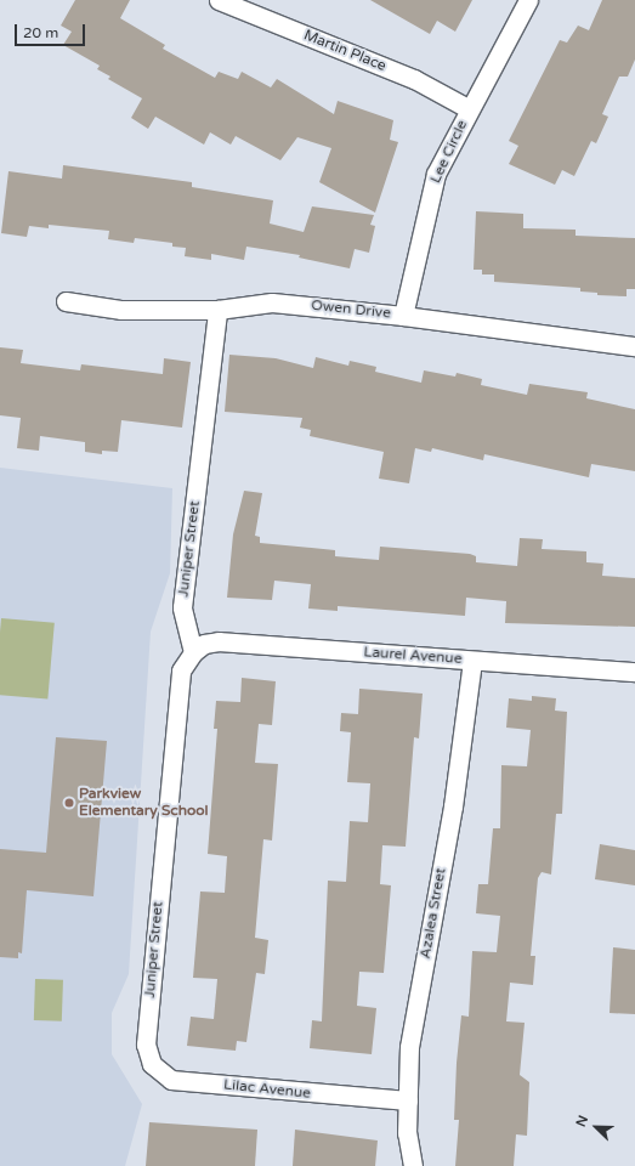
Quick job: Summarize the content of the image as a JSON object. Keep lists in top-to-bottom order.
{
  "streets": {
    "street": [
      "Martin Place",
      "Lee Circle",
      "Owen Drive",
      "Juniper Street",
      "Laurel Avenue",
      "Azalea Street",
      "Lilac Avenue"
    ]
  },
  "crossings": [
    ["Martin Place", "Lee Circle"],
    ["Lee Circle", "Owen Drive"],
    ["Owen Drive", "Juniper Street"],
    ["Juniper Street", "Laurel Avenue"],
    ["Juniper Street", "Lilac Avenue"],
    ["Laurel Avenue", "Azalea Street"],
    ["Azalea Street", "Lilac Avenue"]
  ],
  "places": ["Parkview Elementary School"],
  "scale_bar": "20 m",
  "north": "top left"
}
